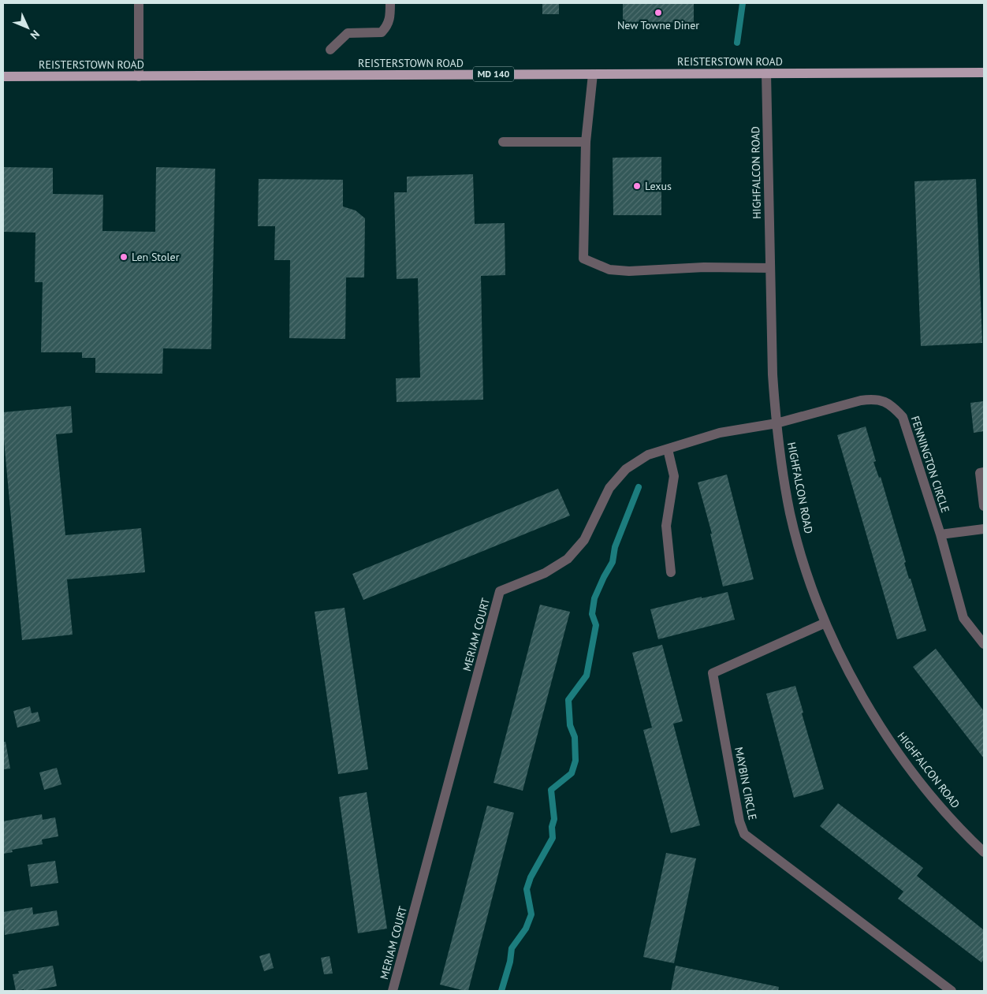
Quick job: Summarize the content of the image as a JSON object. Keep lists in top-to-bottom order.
{
  "streets": {
    "main road": ["REISTERSTOWN ROAD", "MD 140"],
    "street": [
      "HIGHFALCON ROAD",
      "FENNINGTON CIRCLE",
      "MERIAM COURT",
      "MAYBIN CIRCLE"
    ]
  },
  "crossings": [
    ["REISTERSTOWN ROAD", "HIGHFALCON ROAD"],
    ["HIGHFALCON ROAD", "FENNINGTON CIRCLE"],
    ["HIGHFALCON ROAD", "MERIAM COURT"],
    ["HIGHFALCON ROAD", "MAYBIN CIRCLE"],
    ["FENNINGTON CIRCLE", "MERIAM COURT"]
  ],
  "places": ["New Towne Diner", "Lexus", "Len Stoler"],
  "north": "bottom right"
}
